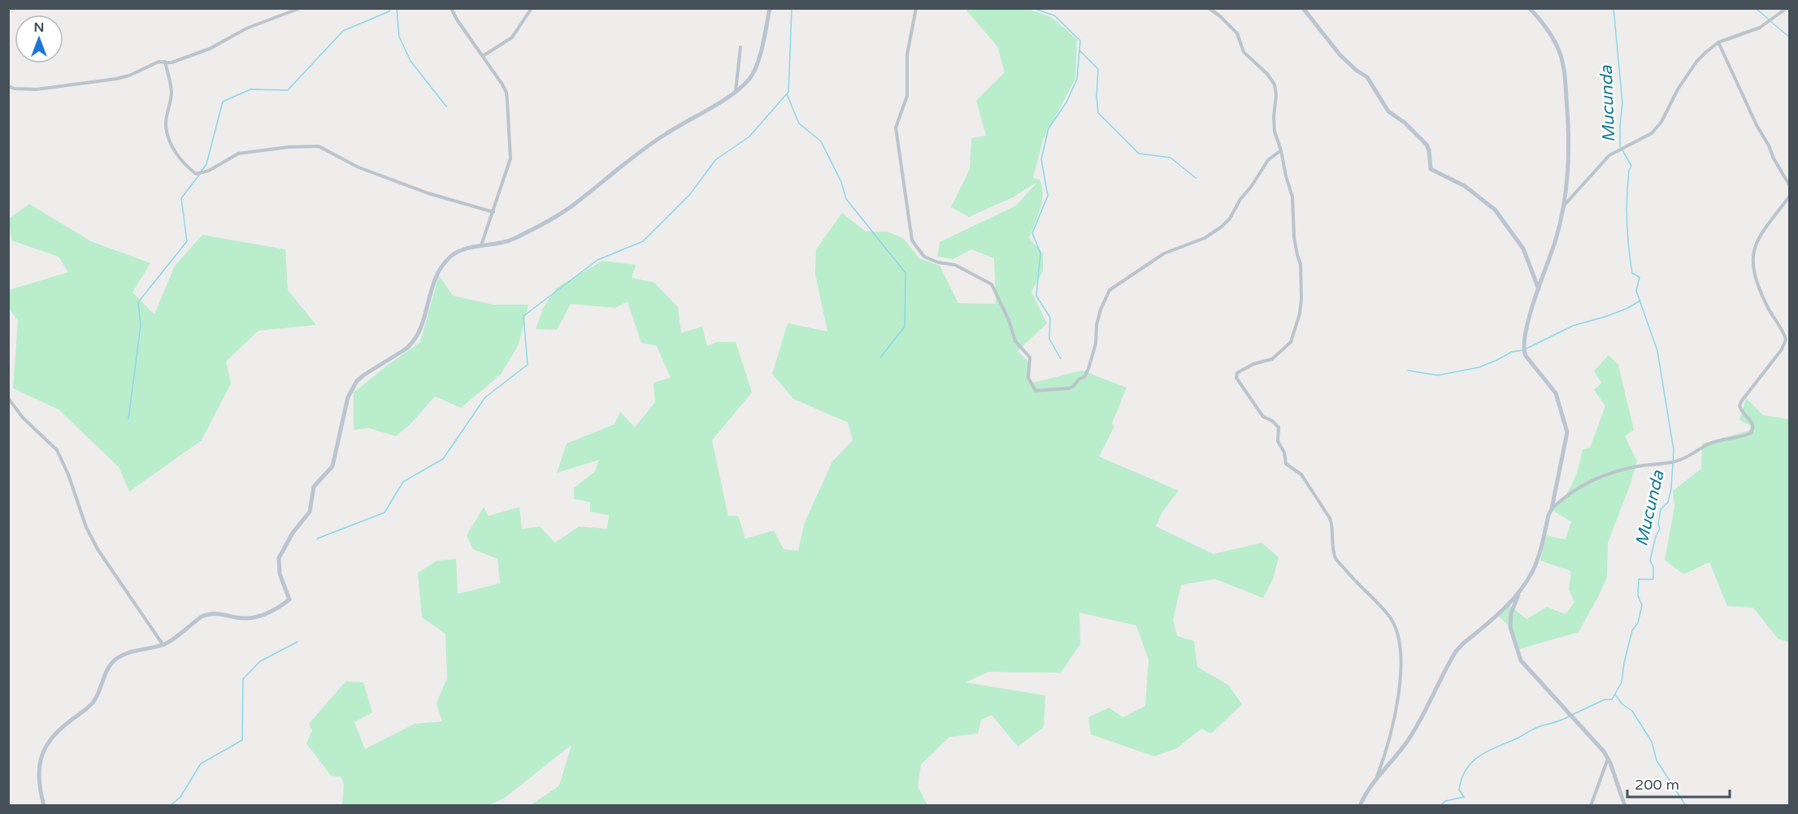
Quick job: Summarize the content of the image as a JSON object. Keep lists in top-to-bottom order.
{
  "water": ["Mucunda"],
  "scale_bar": "200 m",
  "north": "top"
}
